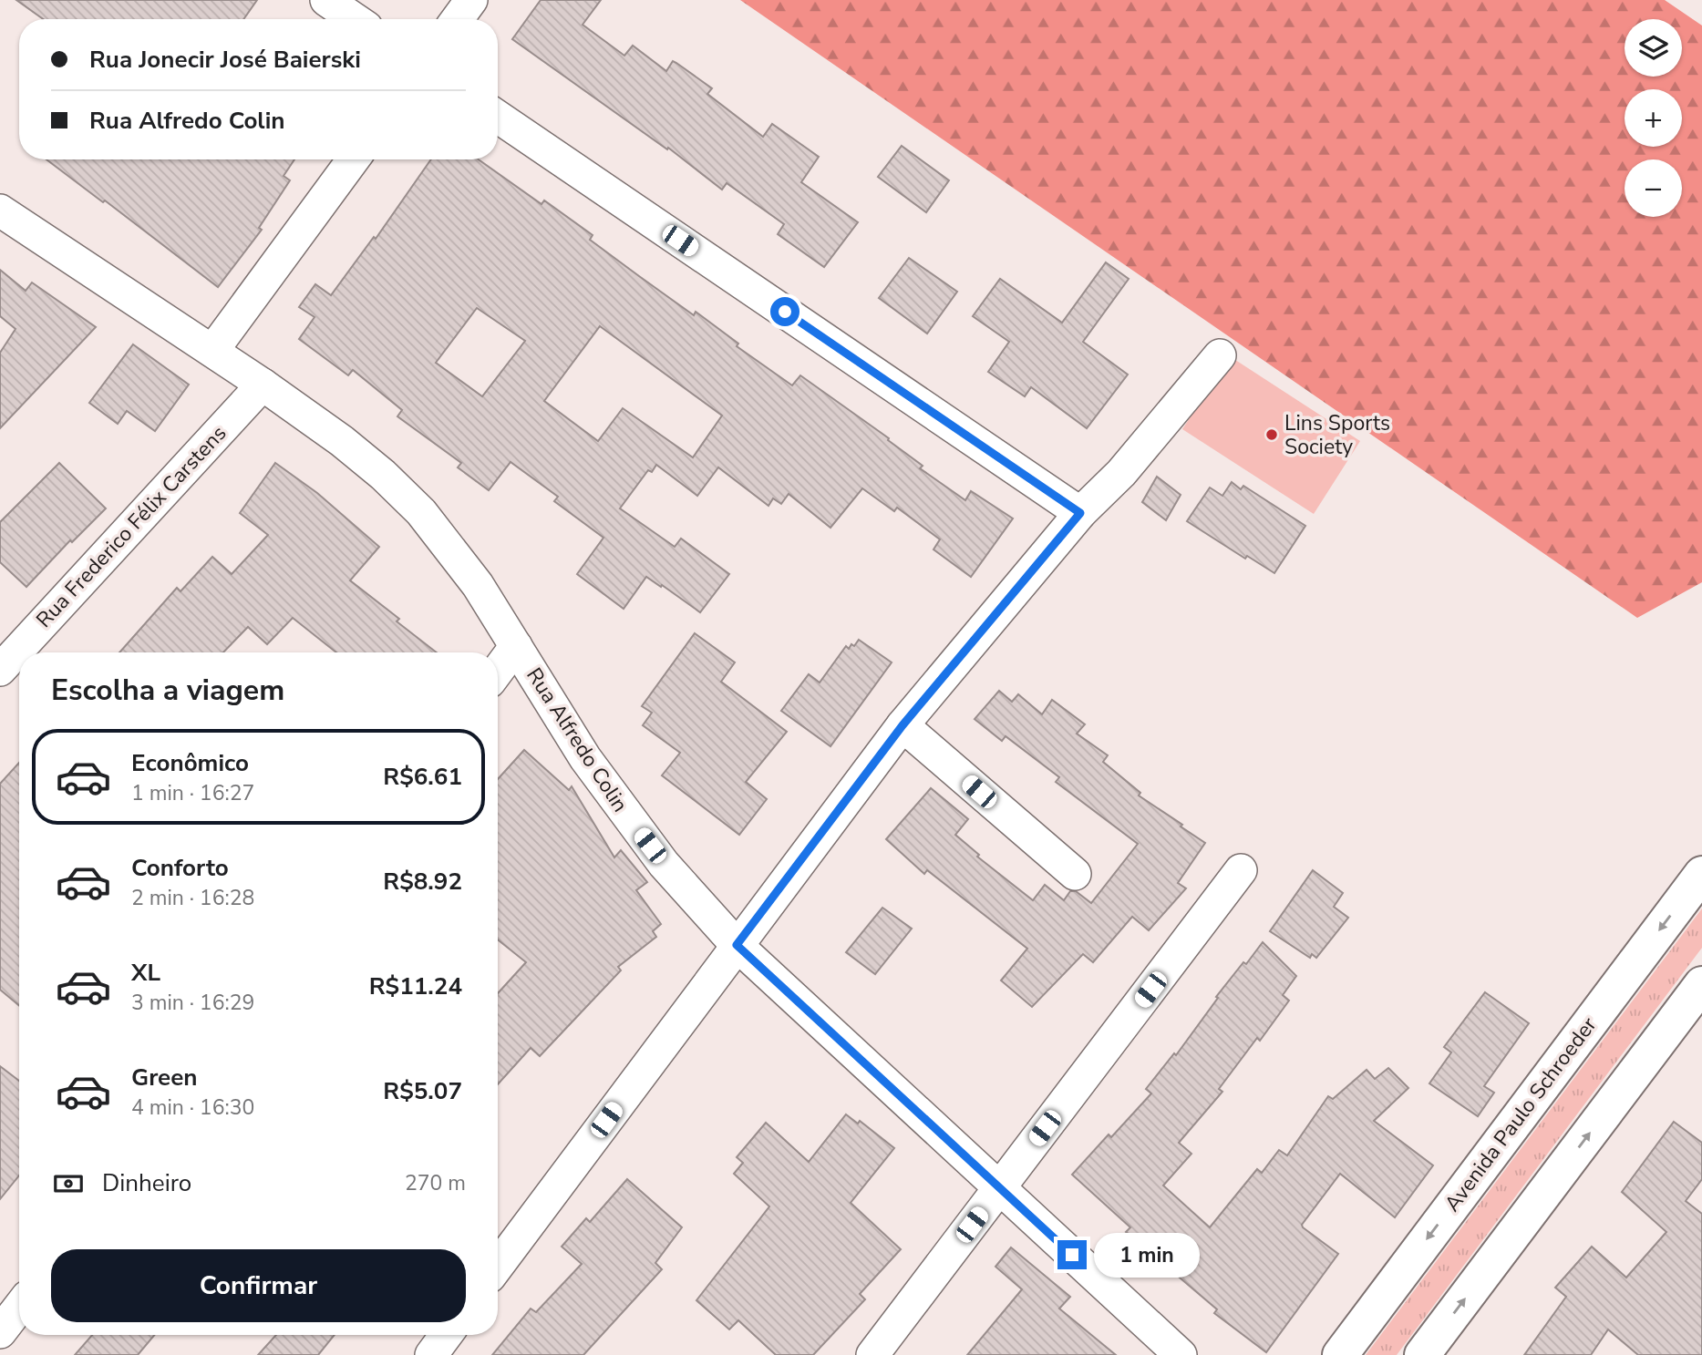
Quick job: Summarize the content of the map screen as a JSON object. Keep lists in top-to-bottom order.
{
  "streets": {
    "main road": ["Avenida Paulo Schroeder"],
    "street": ["Rua Frederico Félix Carstens", "Rua Alfredo Colin"]
  },
  "crossings": [
    ["Rua Frederico Félix Carstens", "Rua Alfredo Colin"]
  ],
  "places": ["Lins Sports Society"],
  "page": {
    "map_buttons": ["+", "−"],
    "banner": ["Rua Jonecir José Baierski", "Rua Alfredo Colin"],
    "heading": "Escolha a viagem",
    "list": [
      {
        "name": "Econômico",
        "note": "1 min · 16:27",
        "value": "R$6.61"
      },
      {
        "name": "Conforto",
        "note": "2 min · 16:28",
        "value": "R$8.92"
      },
      {
        "name": "XL",
        "note": "3 min · 16:29",
        "value": "R$11.24"
      },
      {
        "name": "Green",
        "note": "4 min · 16:30",
        "value": "R$5.07"
      }
    ],
    "pay": ["Dinheiro", "270 m"],
    "bubble": "1 min",
    "buttons": "Confirmar"
  }
}
